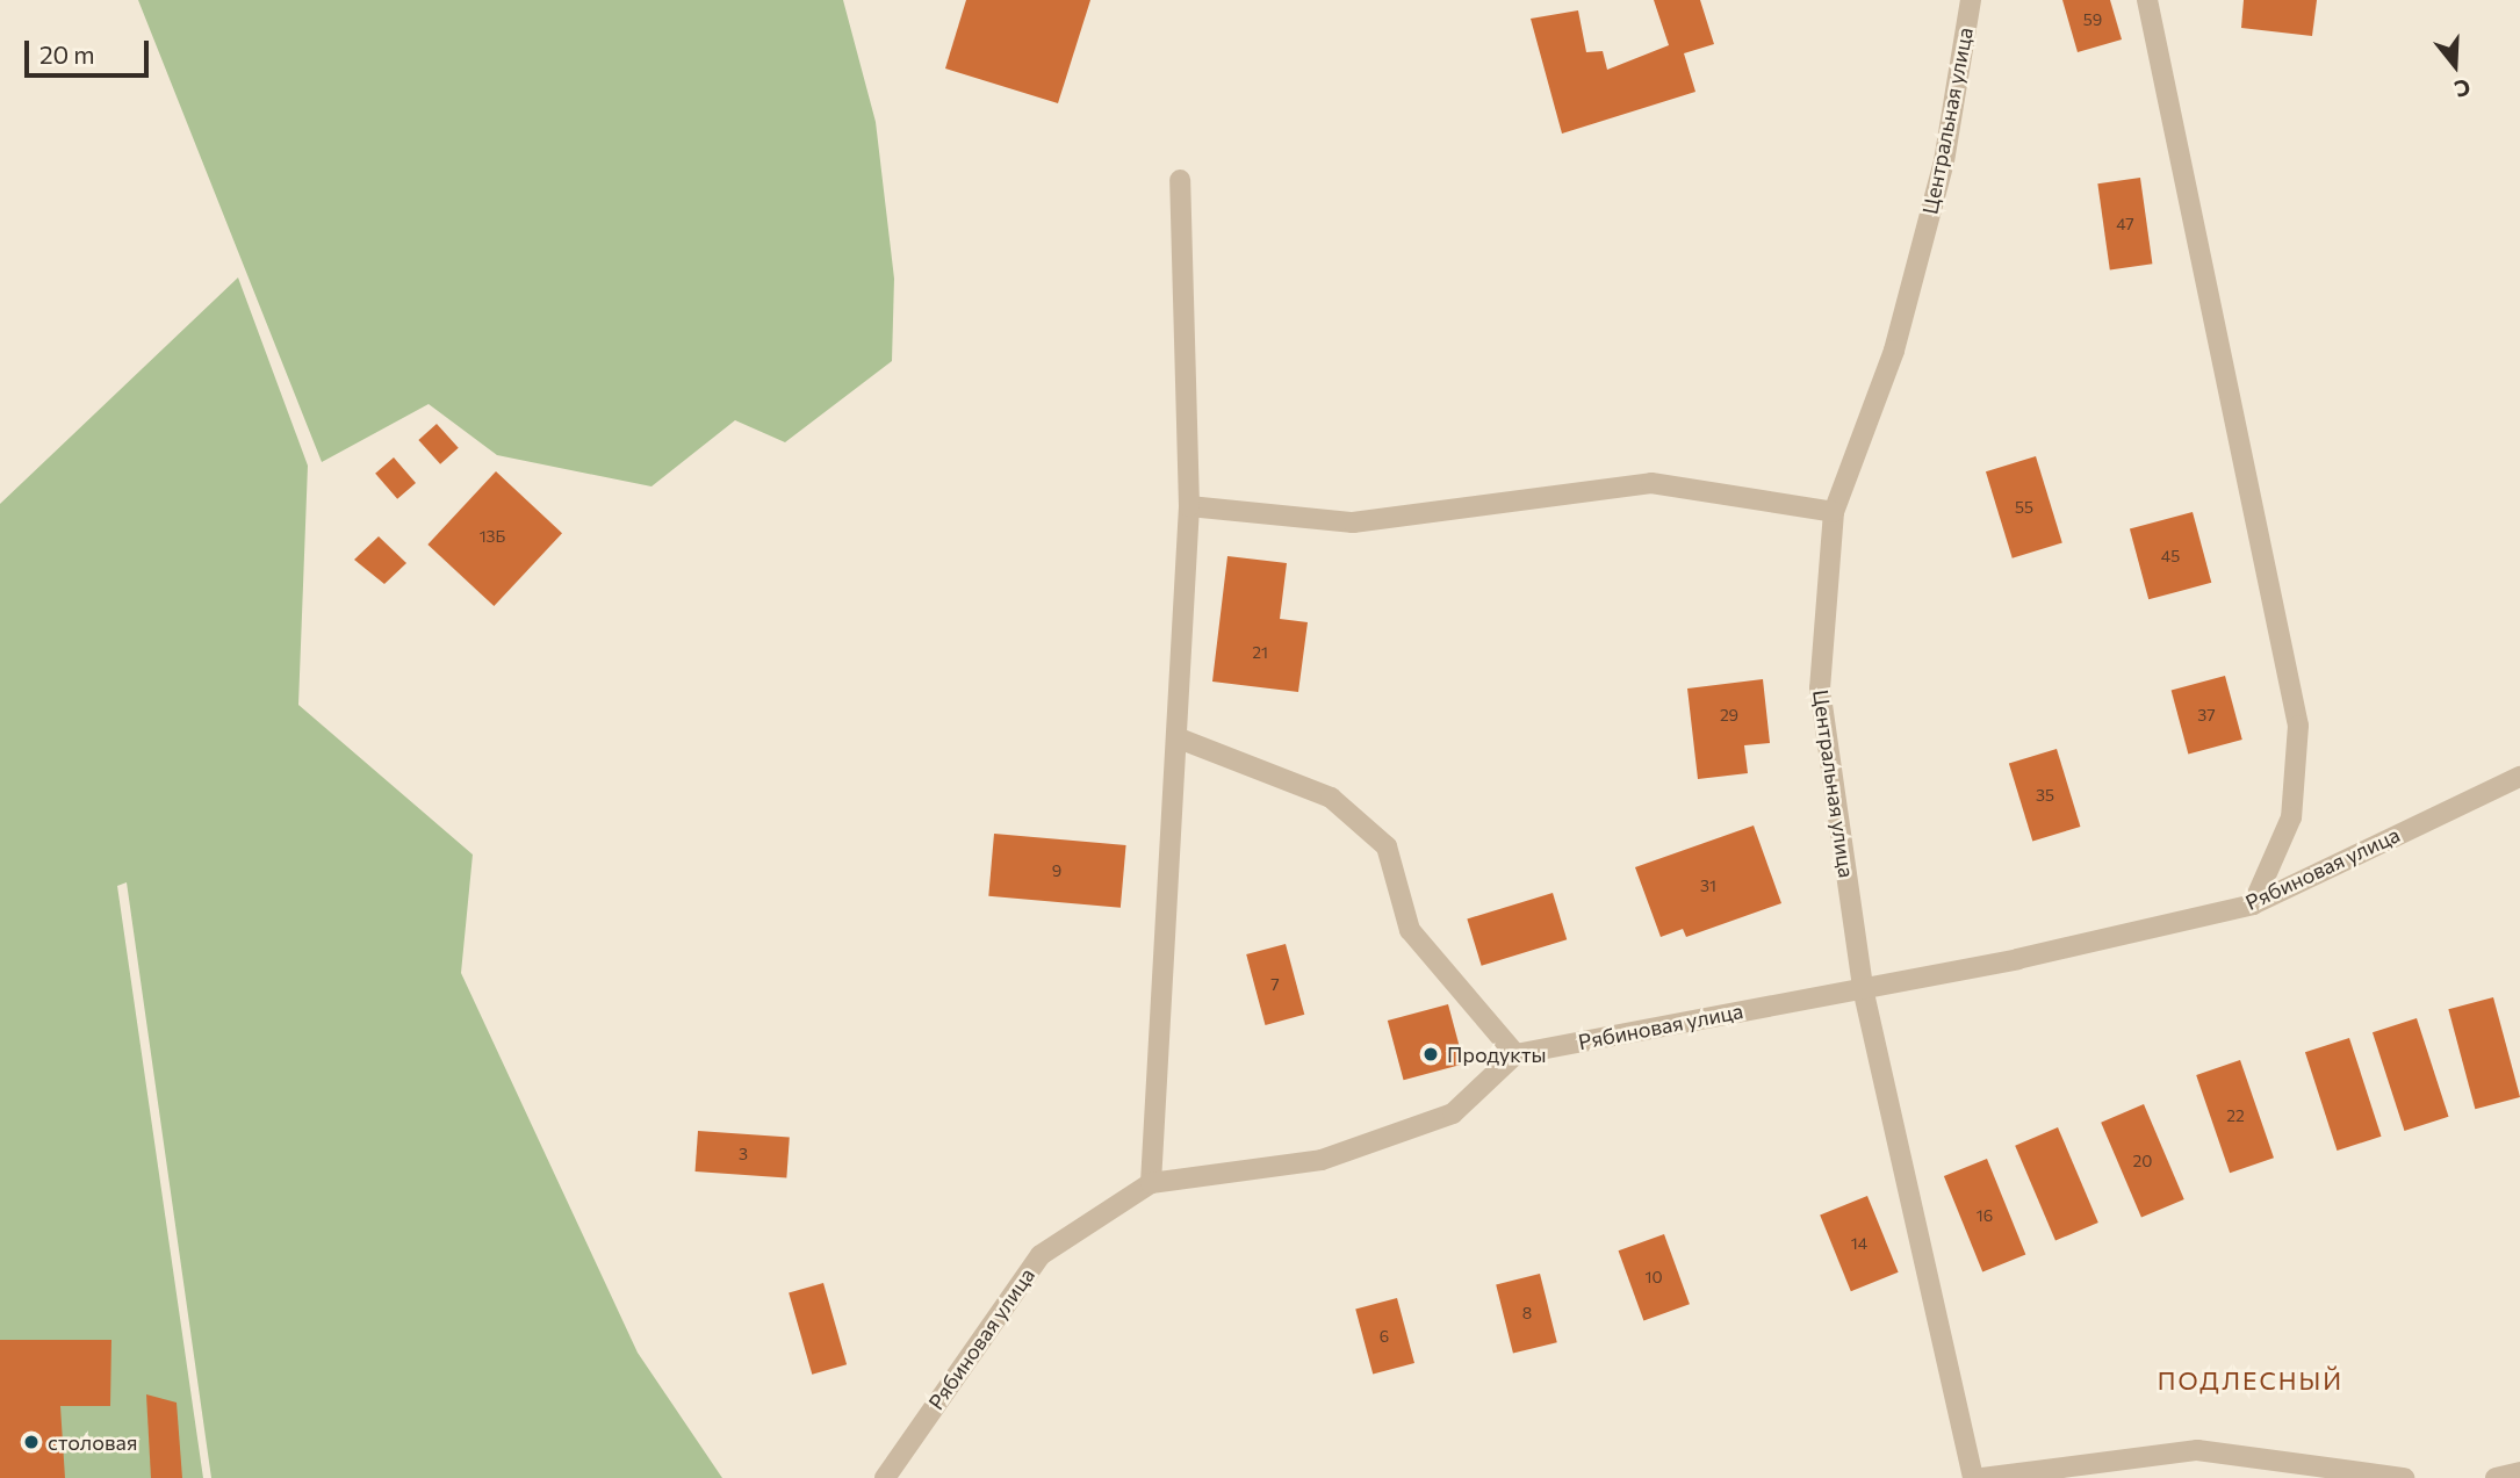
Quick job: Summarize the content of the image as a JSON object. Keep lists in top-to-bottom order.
{
  "streets": {
    "street": ["Центральная улица", "Рябиновая улица"]
  },
  "crossings": [
    ["Центральная улица", "Рябиновая улица"]
  ],
  "districts": ["ПОДЛЕСНЫЙ"],
  "places": ["Продукты", "столовая"],
  "house_numbers": [
    "59",
    "47",
    "55",
    "13Б",
    "45",
    "21",
    "29",
    "37",
    "35",
    "9",
    "31",
    "7",
    "22",
    "3",
    "20",
    "16",
    "14",
    "10",
    "8",
    "6"
  ],
  "scale_bar": "20 m",
  "north": "bottom"
}
